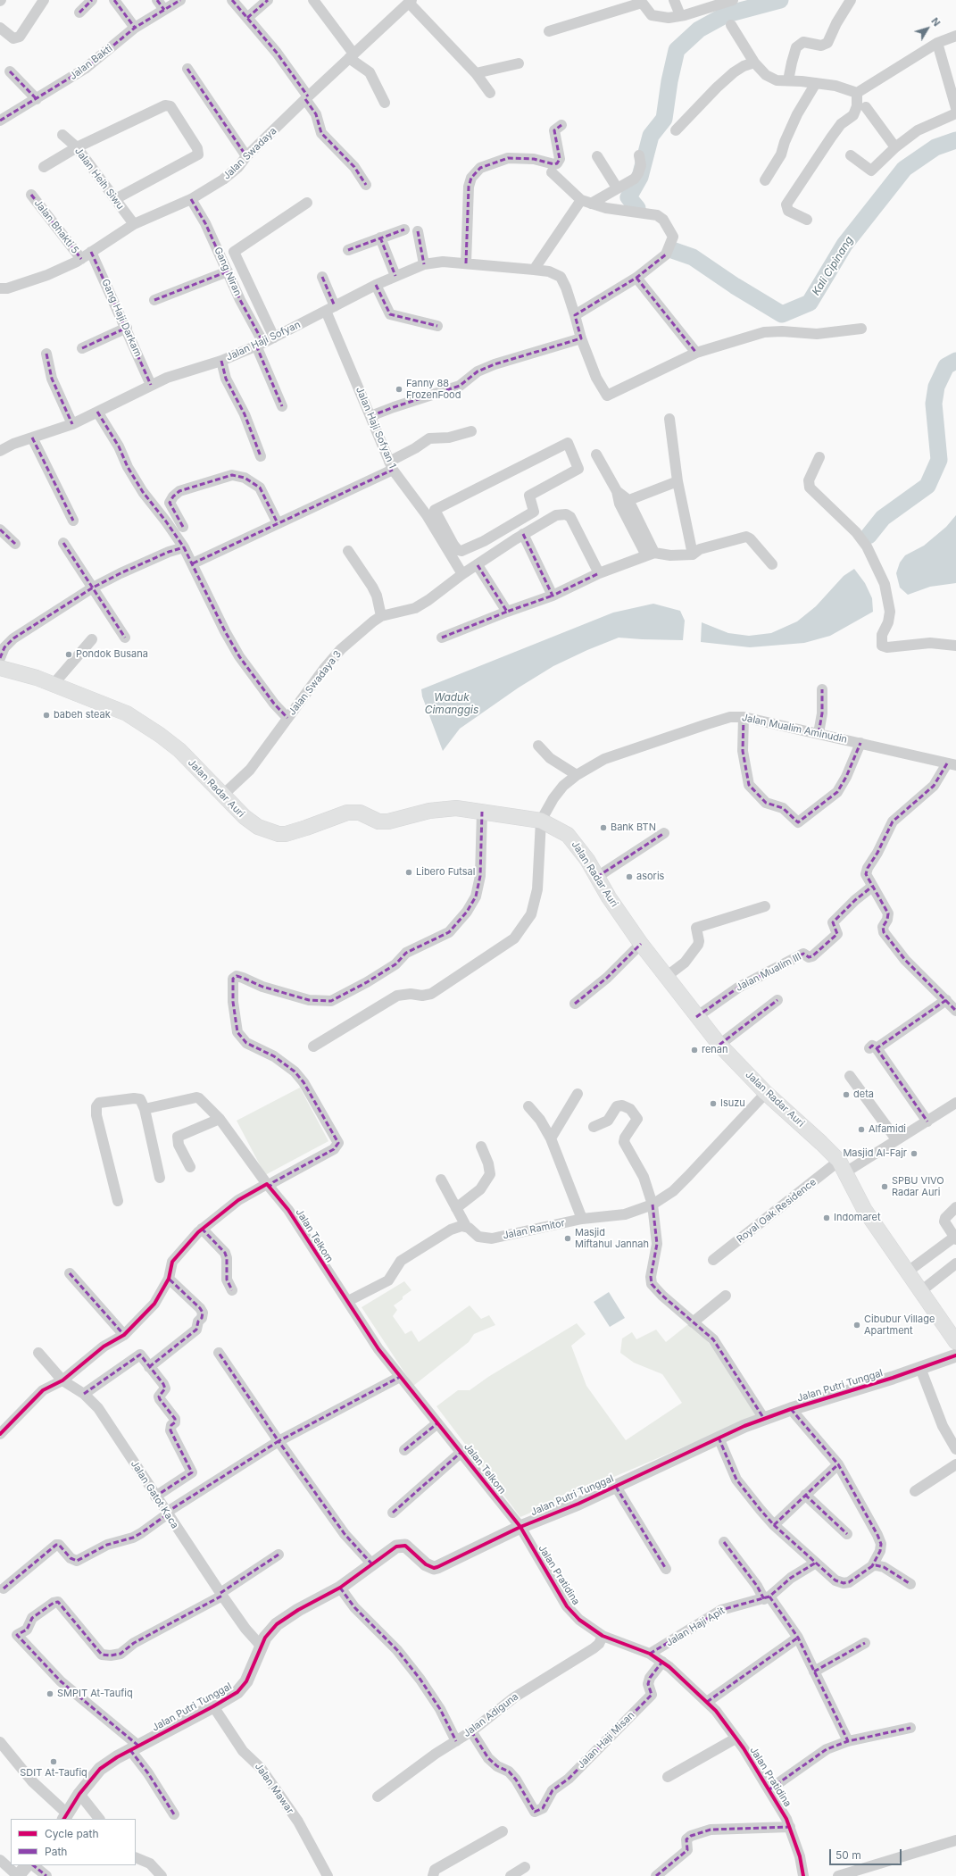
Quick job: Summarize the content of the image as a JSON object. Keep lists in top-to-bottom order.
{
  "streets": {
    "main road": ["Jalan Radar Auri"],
    "street": [
      "Jalan Bakti",
      "Jalan Swadaya",
      "Jalan Heih Siwu",
      "Jalan Bhakti 5",
      "Gang Niran",
      "Gang Haji Darkam",
      "Jalan Haji Sofyan",
      "Jalan Haji Sofyan 1",
      "Jalan Swadaya 3",
      "Jalan Mualim Aminudin",
      "Jalan Mualim III",
      "Royal Oak Residence",
      "Jalan Ramitor",
      "Jalan Telkom",
      "Jalan Putri Tunggal",
      "Jalan Gatot Kaca",
      "Jalan Pratidina",
      "Jalan Haji Apit",
      "Jalan Adiguna",
      "Jalan Haji Misan",
      "Jalan Mawar"
    ]
  },
  "crossings": [
    ["Jalan Swadaya", "Jalan Heih Siwu"],
    ["Jalan Swadaya", "Jalan Bhakti 5"],
    ["Jalan Swadaya", "Gang Niran"],
    ["Jalan Swadaya", "Gang Haji Darkam"],
    ["Gang Niran", "Jalan Haji Sofyan"],
    ["Gang Haji Darkam", "Jalan Haji Sofyan"],
    ["Jalan Haji Sofyan", "Jalan Haji Sofyan 1"],
    ["Jalan Haji Sofyan 1", "Jalan Swadaya 3"],
    ["Jalan Swadaya 3", "Jalan Radar Auri"],
    ["Jalan Mualim Aminudin", "Jalan Radar Auri"],
    ["Jalan Radar Auri", "Jalan Mualim III"],
    ["Jalan Radar Auri", "Royal Oak Residence"],
    ["Jalan Radar Auri", "Jalan Ramitor"],
    ["Jalan Telkom", "Jalan Putri Tunggal"],
    ["Jalan Telkom", "Jalan Pratidina"],
    ["Jalan Putri Tunggal", "Jalan Gatot Kaca"],
    ["Jalan Putri Tunggal", "Jalan Pratidina"],
    ["Jalan Putri Tunggal", "Jalan Mawar"],
    ["Jalan Pratidina", "Jalan Haji Apit"],
    ["Jalan Pratidina", "Jalan Adiguna"],
    ["Jalan Pratidina", "Jalan Haji Misan"],
    ["Jalan Adiguna", "Jalan Haji Misan"]
  ],
  "water": ["Kali Cipinang", "Waduk Cimanggis"],
  "places": [
    "Fanny 88 FrozenFood",
    "Pondok Busana",
    "babeh steak",
    "Bank BTN",
    "Libero Futsal",
    "asoris",
    "renan",
    "deta",
    "Isuzu",
    "Alfamidi",
    "Masjid Al-Fajr",
    "SPBU VIVO Radar Auri",
    "Indomaret",
    "Masjid Miftahul Jannah",
    "Cibubur Village Apartment",
    "SMPIT At-Taufiq",
    "SDIT At-Taufiq"
  ],
  "legend": ["Cycle path", "Path"],
  "scale_bar": "50 m",
  "north": "top right"
}
